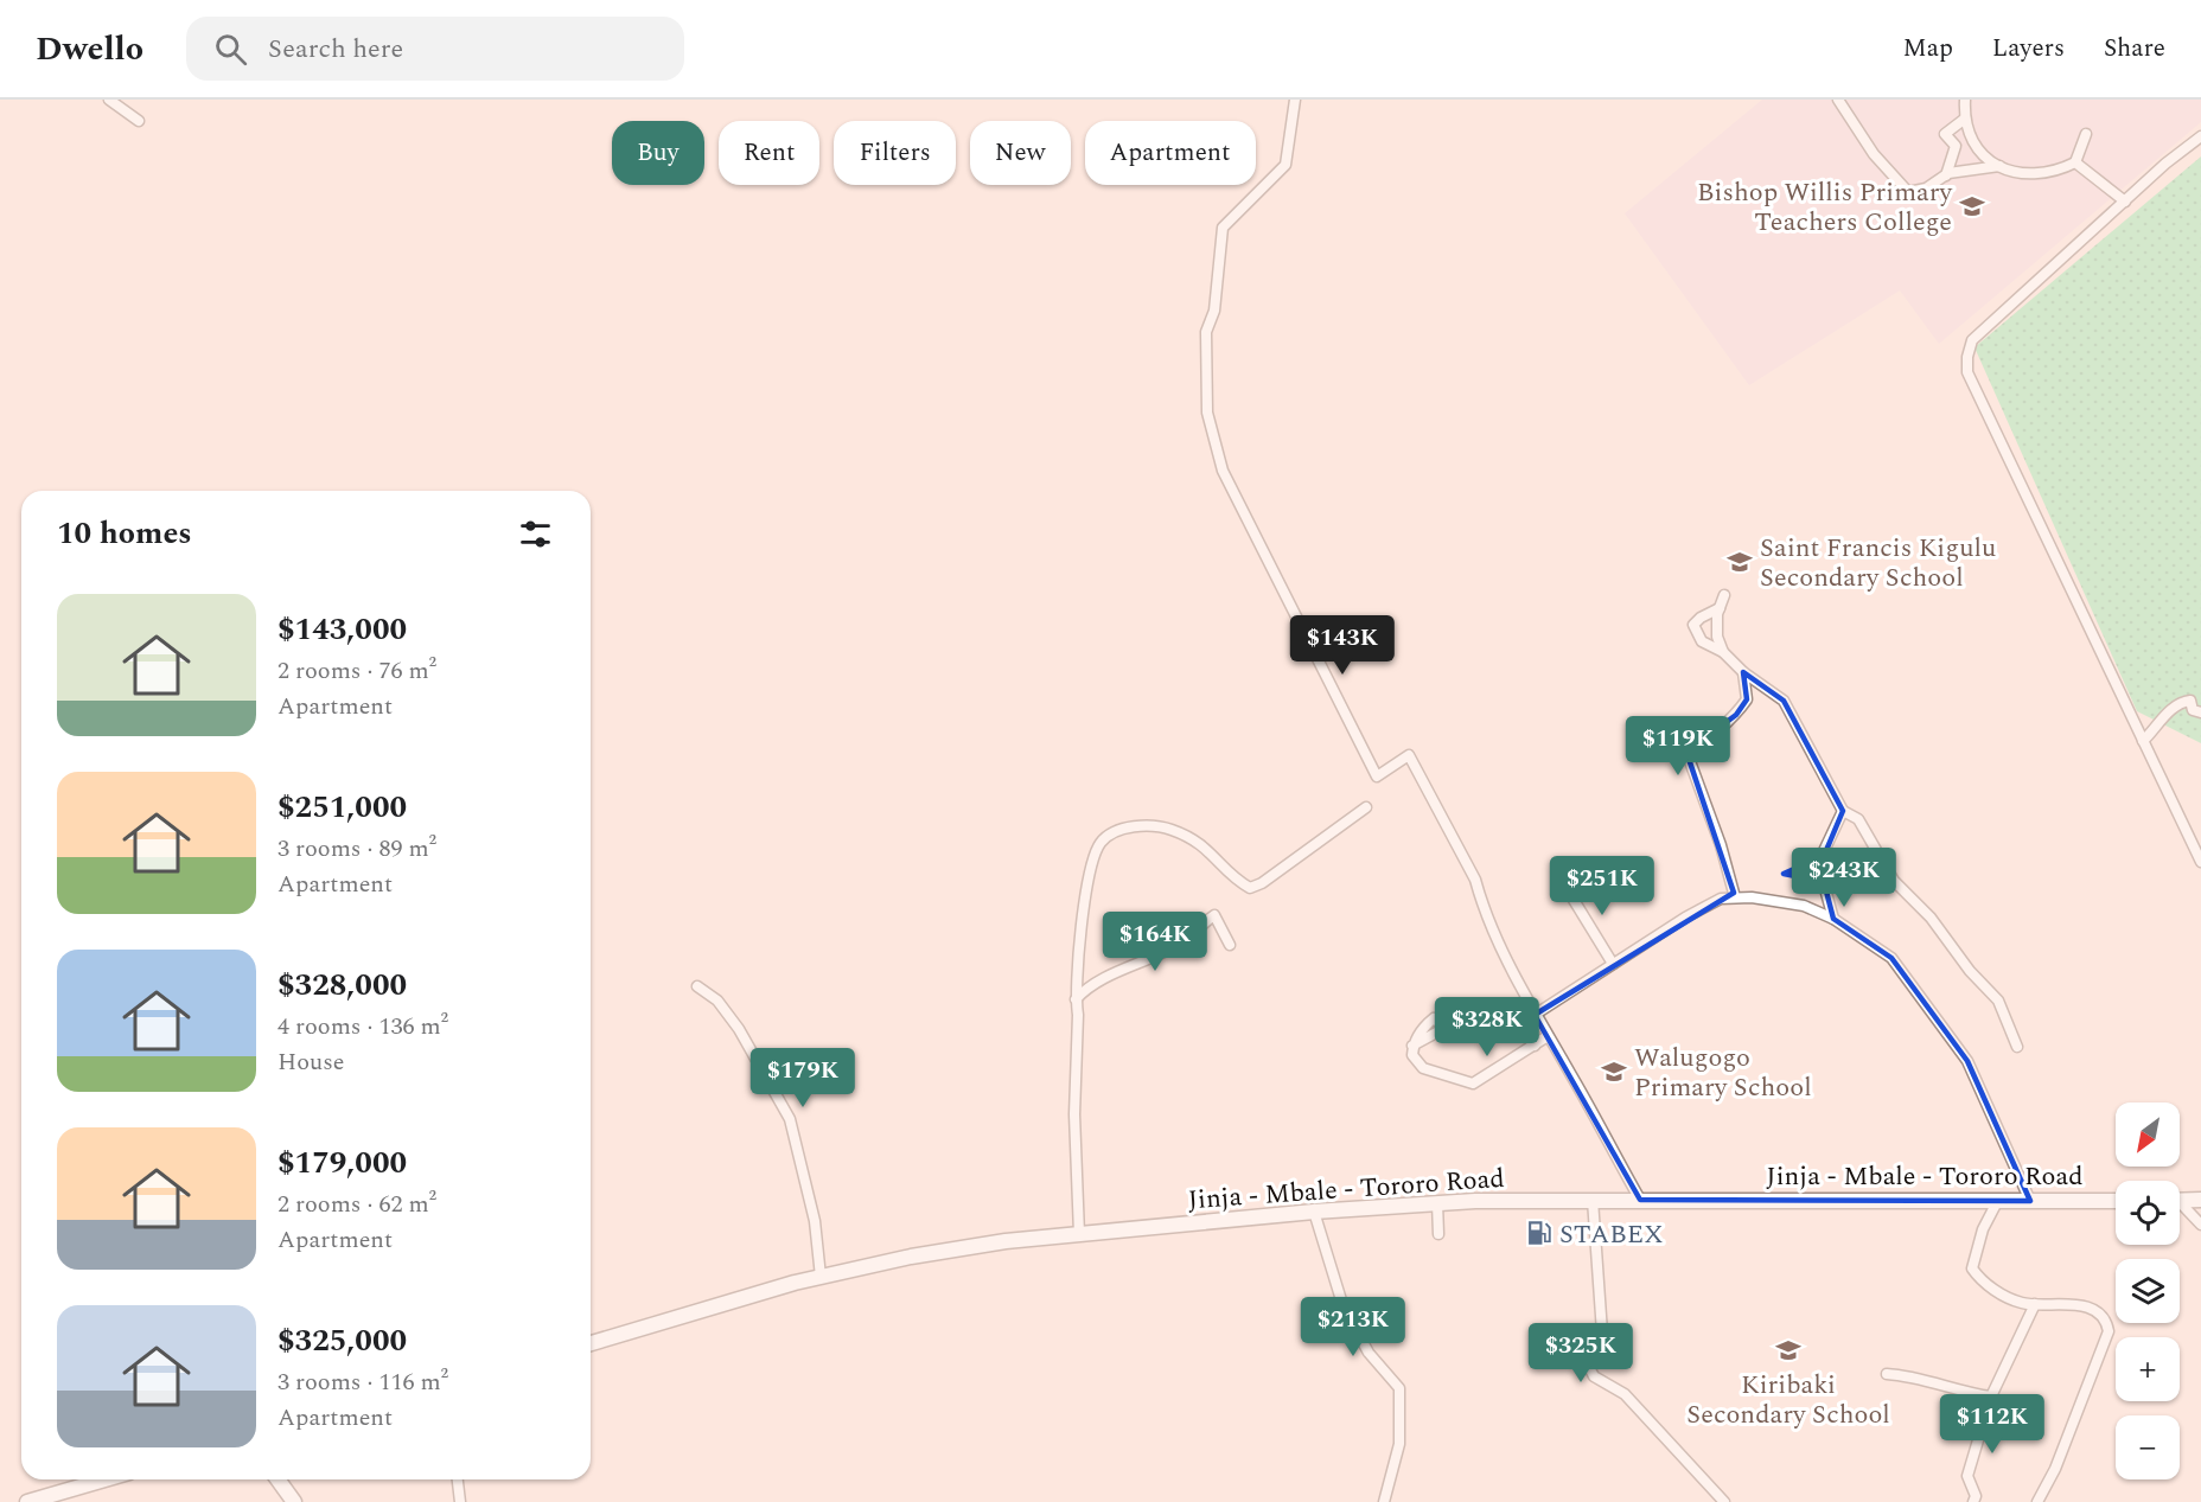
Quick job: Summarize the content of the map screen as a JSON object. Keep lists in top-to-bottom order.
{
  "streets": {
    "main road": ["Jinja - Mbale - Tororo Road"]
  },
  "places": {
    "school or university": [
      "Bishop Willis Primary Teachers College",
      "Saint Francis Kigulu Secondary School",
      "Walugogo Primary School",
      "Kiribaki Secondary School"
    ],
    "fuel station": ["STABEX"]
  },
  "north": "bottom left",
  "page": {
    "header": "Dwello",
    "search": "Search here",
    "nav": ["Map", "Layers", "Share"],
    "chip": [
      "Buy",
      "Rent",
      "Filters",
      "New",
      "Apartment"
    ],
    "heading": "10 homes",
    "list": [
      {
        "name": "$143,000",
        "note": "2 rooms · 76 m² · Apartment"
      },
      {
        "name": "$251,000",
        "note": "3 rooms · 89 m² · Apartment"
      },
      {
        "name": "$328,000",
        "note": "4 rooms · 136 m² · House"
      },
      {
        "name": "$179,000",
        "note": "2 rooms · 62 m² · Apartment"
      },
      {
        "name": "$325,000",
        "note": "3 rooms · 116 m² · Apartment"
      }
    ],
    "price": [
      "$143K",
      "$119K",
      "$243K",
      "$251K",
      "$164K",
      "$328K",
      "$179K",
      "$213K",
      "$325K",
      "$112K"
    ],
    "map_buttons": ["+", "−"]
  }
}
